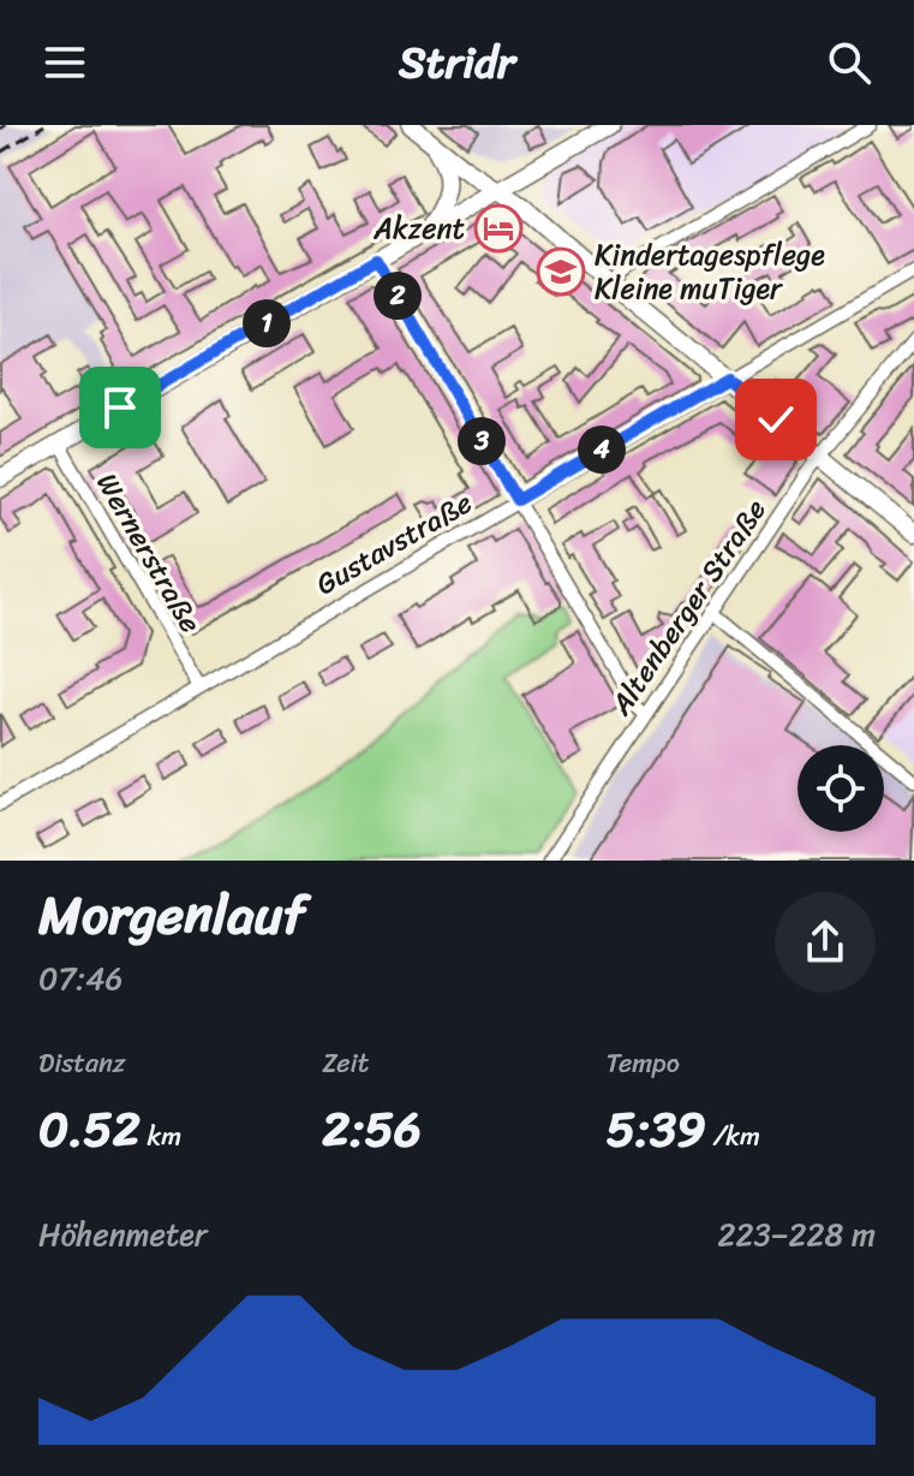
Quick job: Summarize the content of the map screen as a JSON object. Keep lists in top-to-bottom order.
{
  "streets": {
    "street": ["Gustavstraße", "Wernerstraße", "Altenberger Straße"]
  },
  "crossings": [
    ["Gustavstraße", "Wernerstraße"]
  ],
  "places": {
    "hotel": ["Akzent"],
    "school or university": ["Kindertagespflege Kleine muTiger"]
  },
  "page": {
    "header": "Stridr",
    "pins": [
      "2",
      "1",
      "3",
      "4"
    ],
    "heading": ["Morgenlauf", "07:46"],
    "stats": [
      ["Distanz", "0.52 km"],
      ["Zeit", "2:56"],
      ["Tempo", "5:39 /km"]
    ],
    "chart": ["Höhenmeter", "223–228 m"]
  }
}
